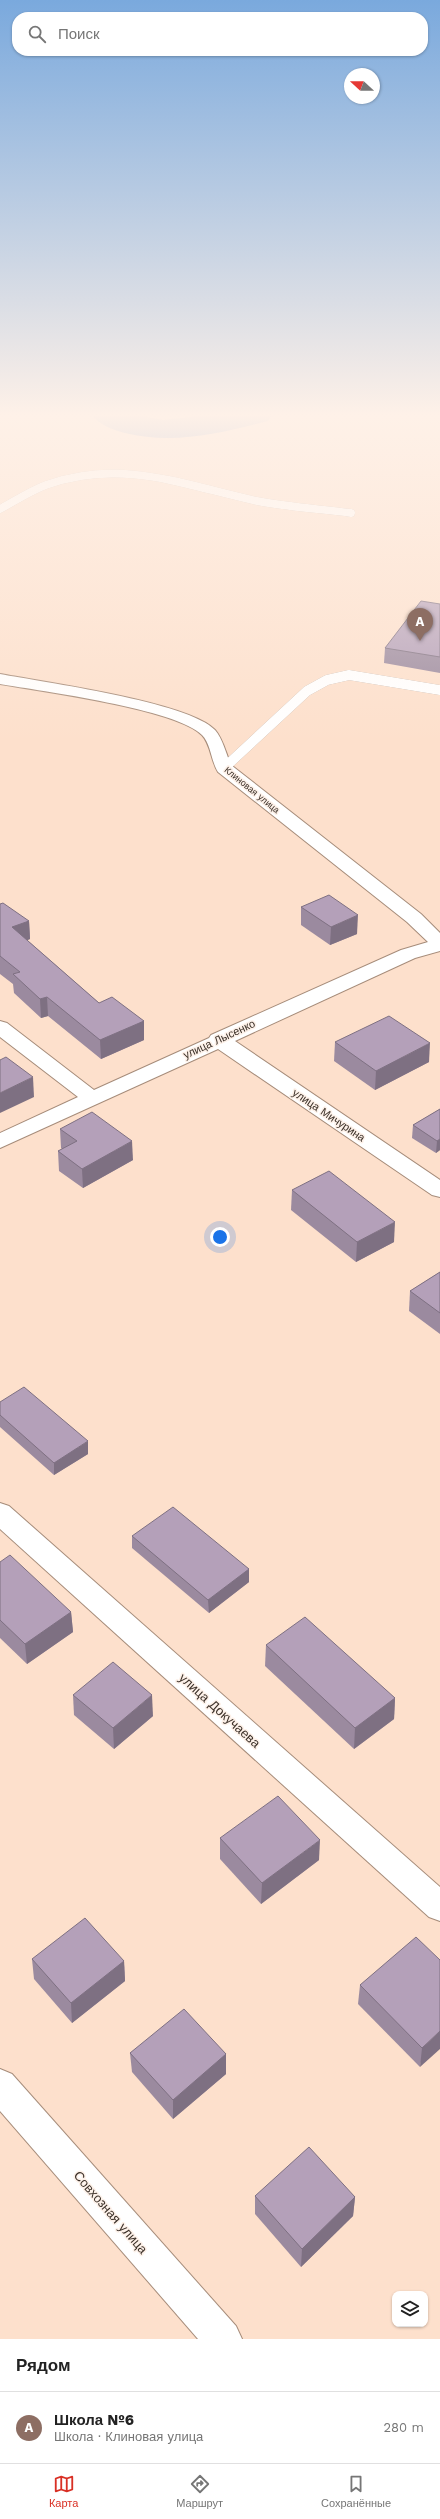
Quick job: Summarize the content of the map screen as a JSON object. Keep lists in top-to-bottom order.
{
  "streets": {
    "street": [
      "Клиновая улица",
      "улица Лысенко",
      "улица Мичурина",
      "улица Докучаева",
      "Совхозная улица"
    ]
  },
  "crossings": [
    ["Клиновая улица", "улица Лысенко"],
    ["улица Лысенко", "улица Мичурина"]
  ],
  "north": "left",
  "page": {
    "search": "Поиск",
    "pins": "A",
    "heading": "Рядом",
    "list": [
      {
        "mark": "A",
        "name": "Школа №6",
        "note": "Школа · Клиновая улица",
        "value": "280 m"
      }
    ],
    "nav": ["Карта", "Маршрут", "Сохранённые"]
  }
}
